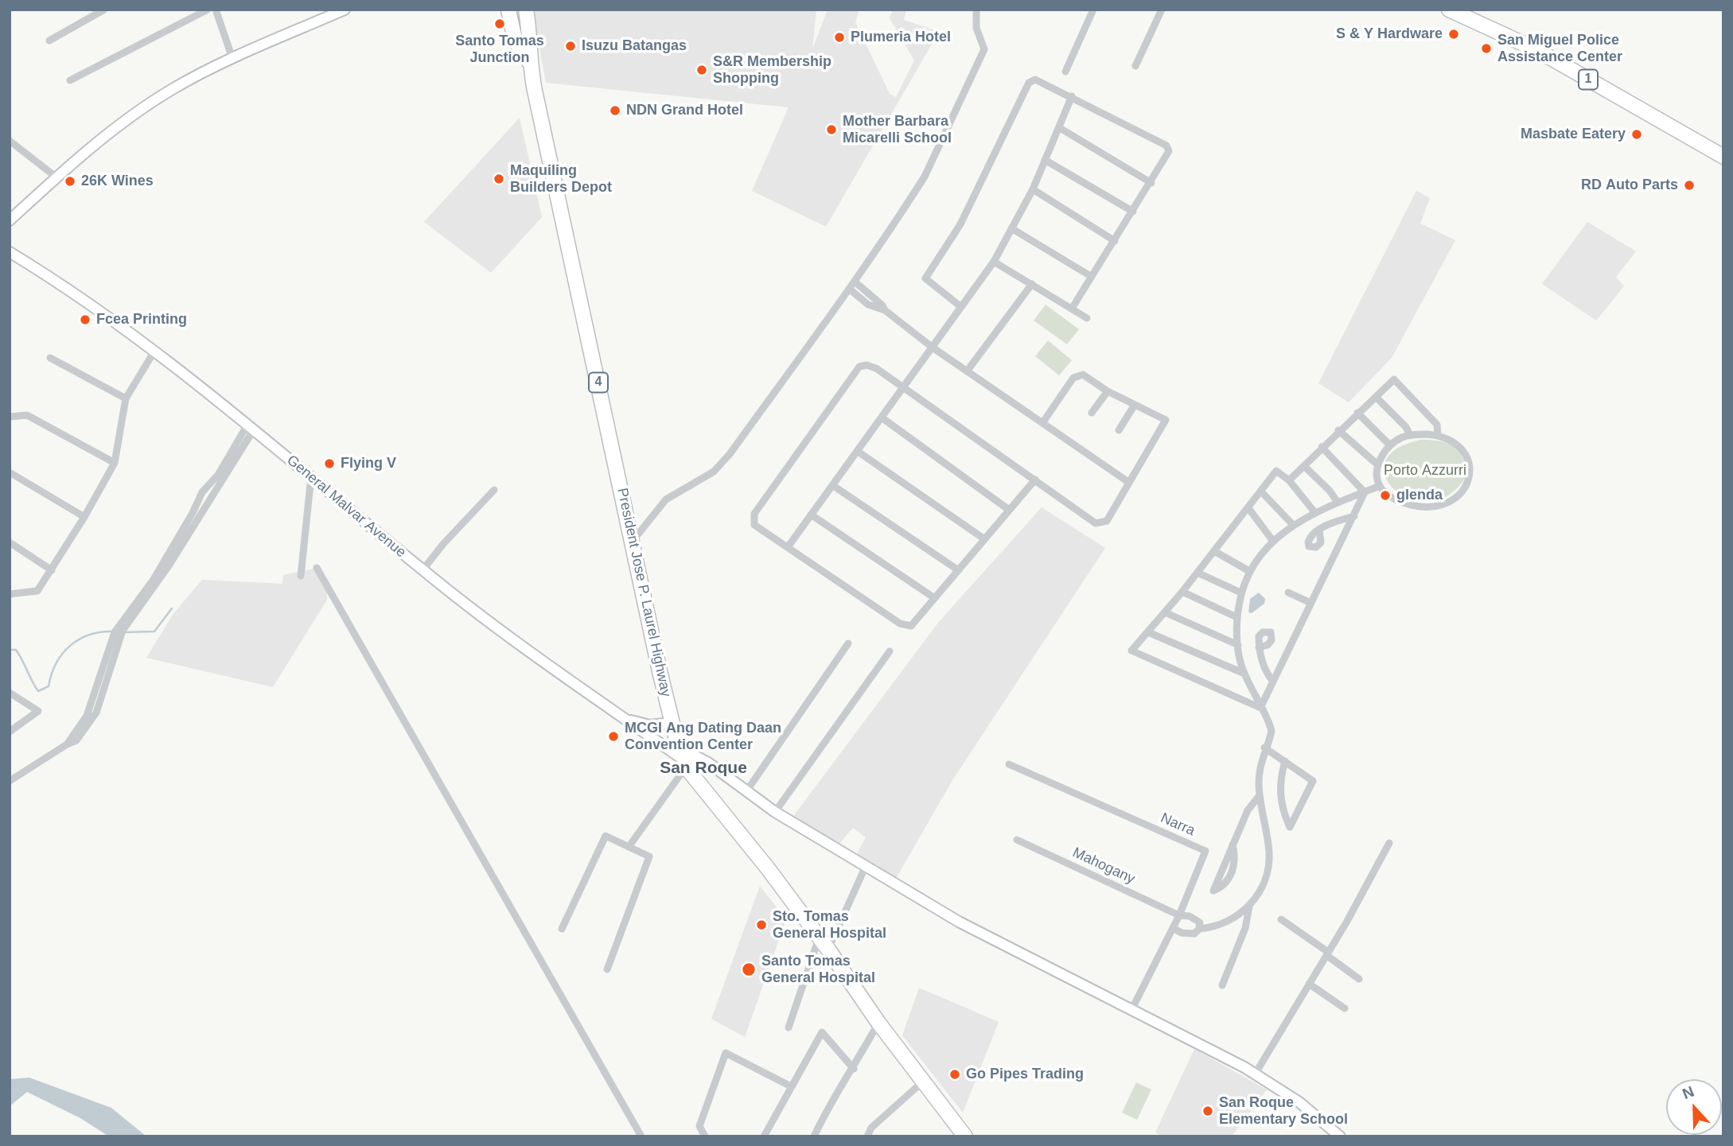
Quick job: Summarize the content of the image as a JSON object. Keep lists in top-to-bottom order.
{
  "streets": {
    "highway": ["1", "4", "President Jose P. Laurel Highway"],
    "main road": ["General Malvar Avenue"],
    "street": ["Narra", "Mahogany"]
  },
  "crossings": [
    ["General Malvar Avenue", "President Jose P. Laurel Highway"],
    ["General Malvar Avenue", "Narra"],
    ["Narra", "Mahogany"]
  ],
  "districts": ["San Roque"],
  "parks": ["Porto Azzurri"],
  "places": [
    "Santo Tomas Junction",
    "S & Y Hardware",
    "Plumeria Hotel",
    "Isuzu Batangas",
    "San Miguel Police Assistance Center",
    "S&R Membership Shopping",
    "NDN Grand Hotel",
    "Mother Barbara Micarelli School",
    "Masbate Eatery",
    "Maquiling Builders Depot",
    "26K Wines",
    "RD Auto Parts",
    "Fcea Printing",
    "Flying V",
    "glenda",
    "MCGI Ang Dating Daan Convention Center",
    "Sto. Tomas General Hospital",
    "Santo Tomas General Hospital",
    "Go Pipes Trading",
    "San Roque Elementary School"
  ],
  "north": "top"
}
